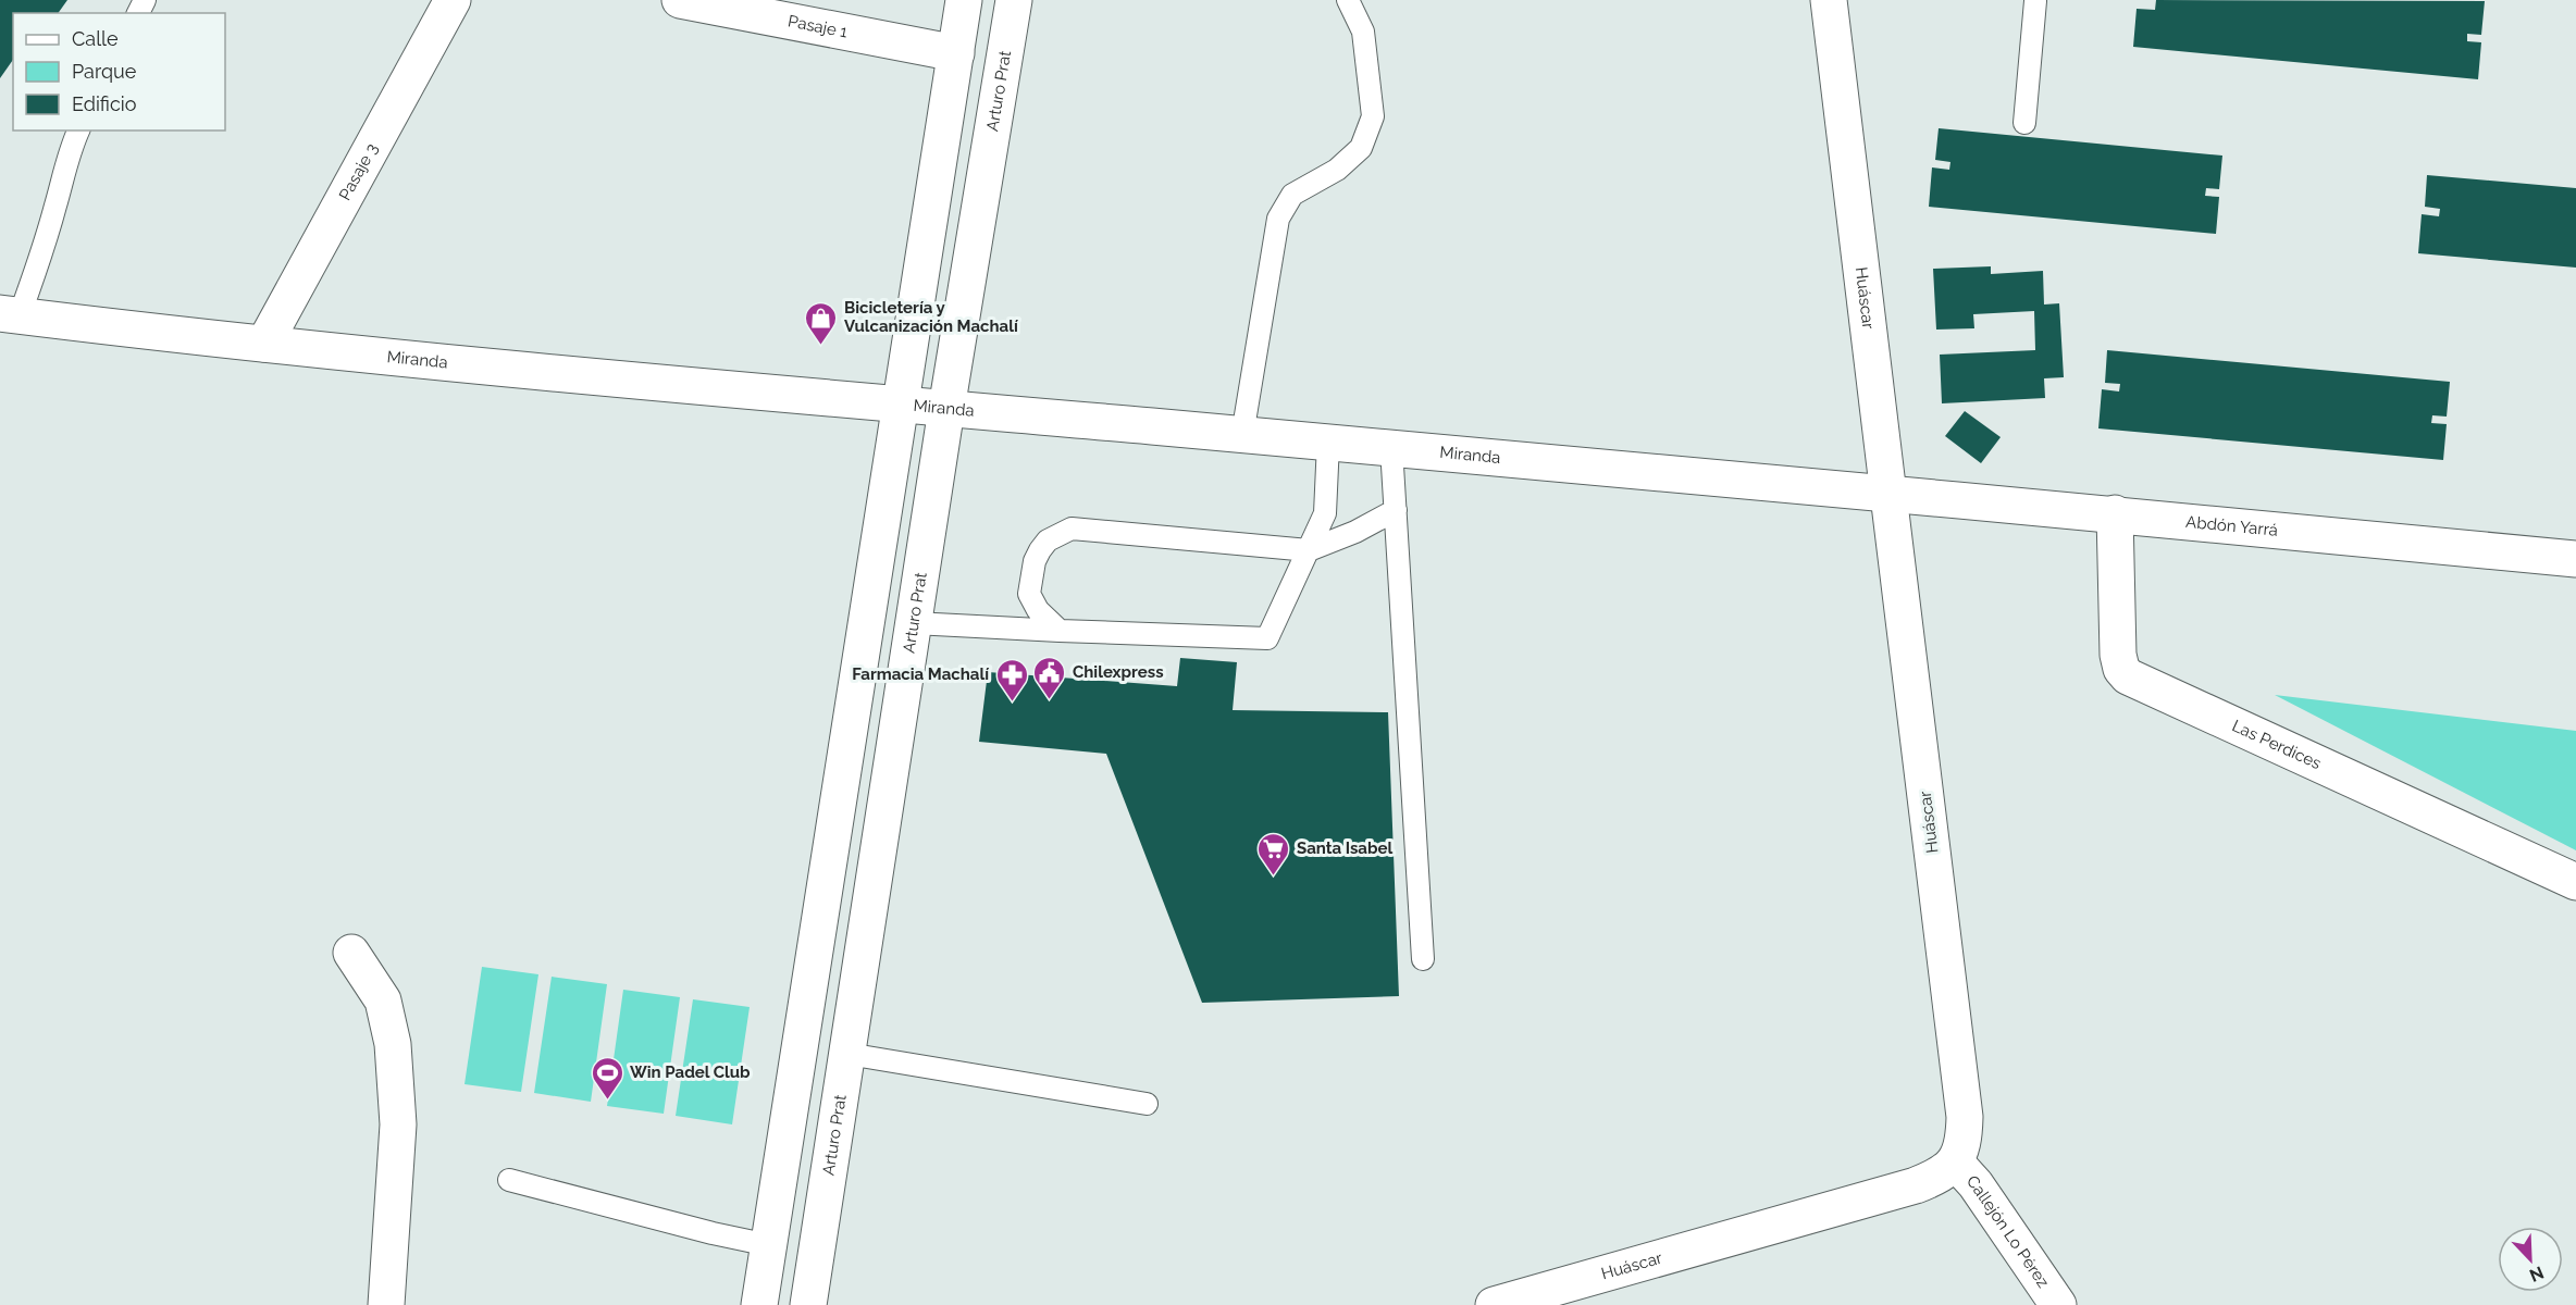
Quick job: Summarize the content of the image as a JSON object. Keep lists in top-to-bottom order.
{
  "streets": {
    "main road": [
      "Pasaje 1",
      "Arturo Prat",
      "Pasaje 3",
      "Huáscar",
      "Miranda",
      "Abdón Yarrá",
      "Las Perdices",
      "Callejón Lo Pérez"
    ]
  },
  "crossings": [
    ["Arturo Prat", "Miranda"],
    ["Pasaje 3", "Miranda"],
    ["Huáscar", "Miranda"],
    ["Huáscar", "Abdón Yarrá"],
    ["Huáscar", "Callejón Lo Pérez"],
    ["Miranda", "Abdón Yarrá"],
    ["Abdón Yarrá", "Las Perdices"]
  ],
  "places": {
    "shop": ["Bicicletería y Vulcanización Machalí"],
    "public building": ["Chilexpress"],
    "pharmacy": ["Farmacia Machalí"],
    "supermarket": ["Santa Isabel"],
    "sports": ["Win Padel Club"]
  },
  "legend": ["Calle", "Parque", "Edificio"],
  "north": "bottom right"
}
